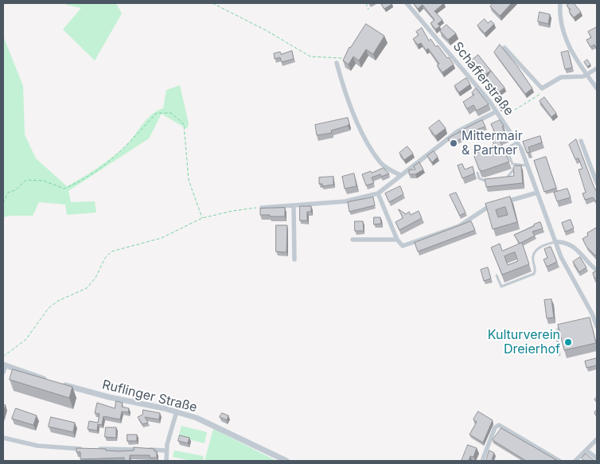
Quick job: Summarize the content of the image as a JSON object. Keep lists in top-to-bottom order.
{
  "streets": {
    "street": ["Schafferstraße", "Ruflinger Straße"]
  },
  "places": ["Mittermair & Partner", "Kulturverein Dreierhof"]
}
